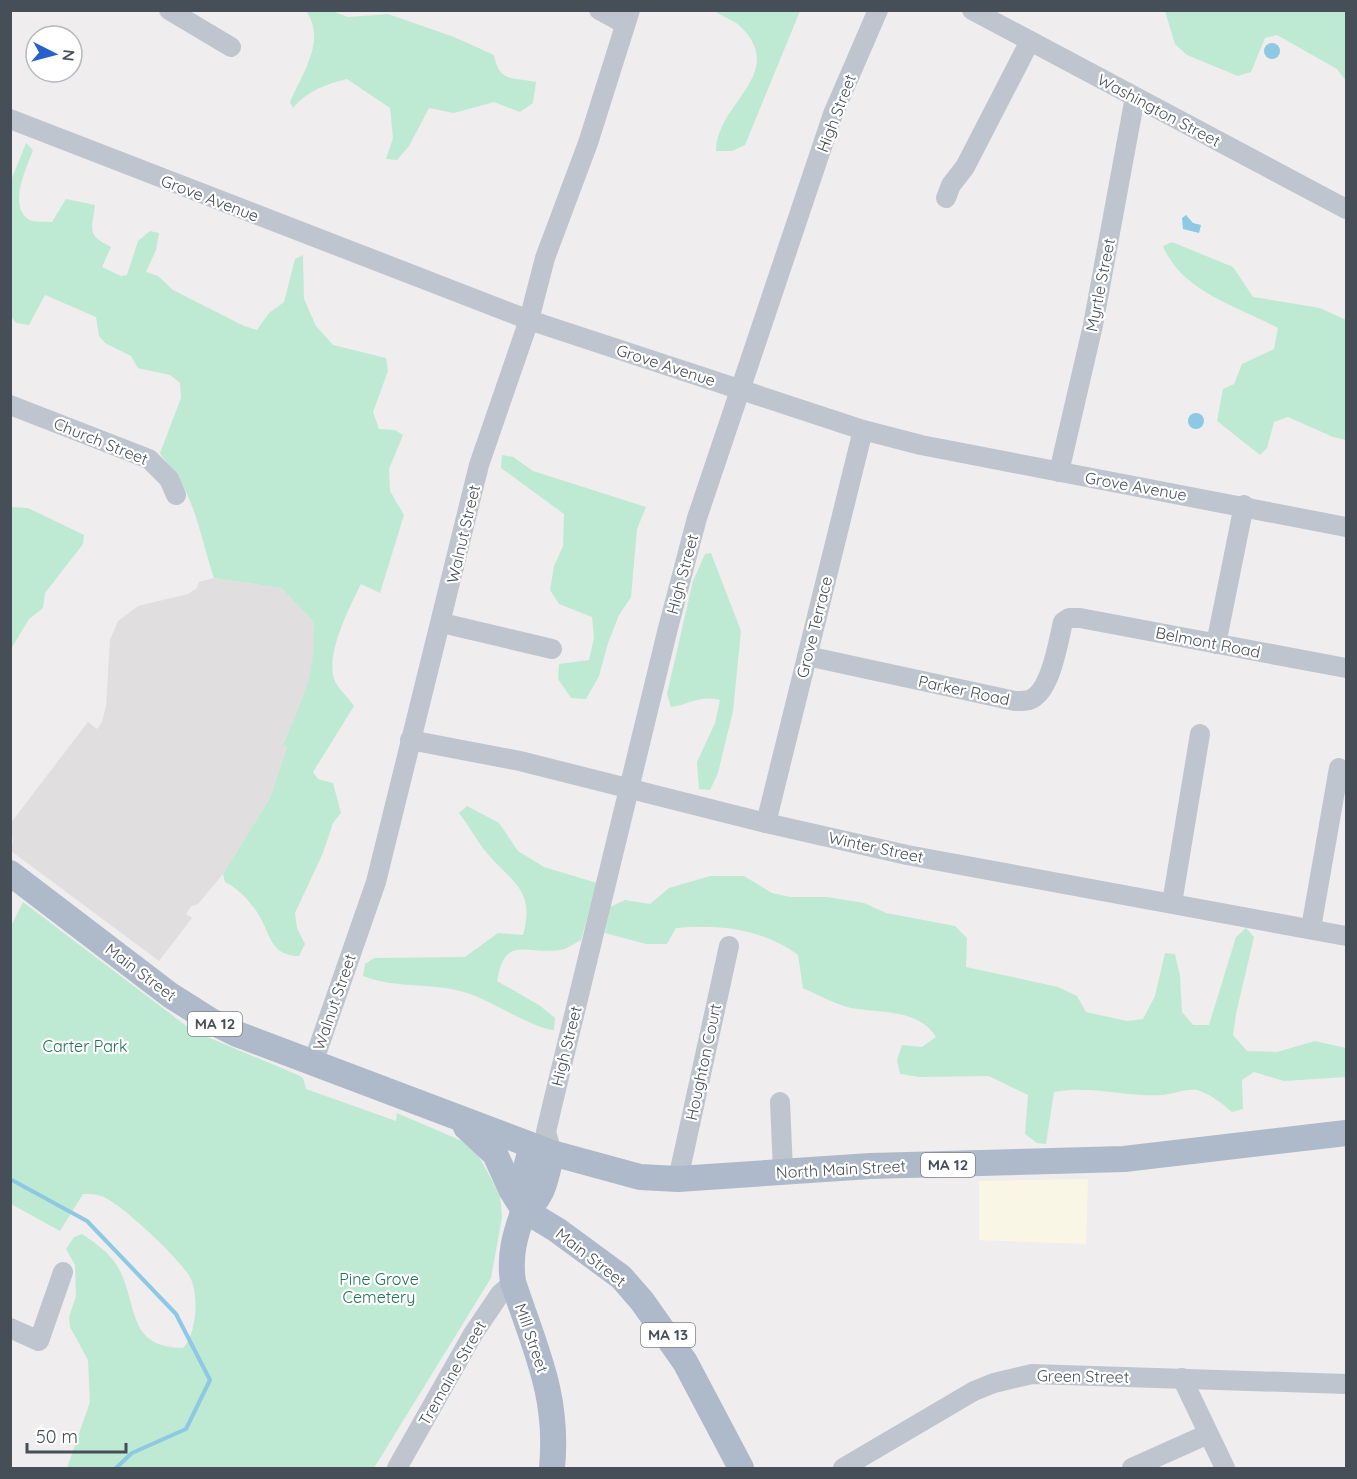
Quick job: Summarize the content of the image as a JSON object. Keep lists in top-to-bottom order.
{
  "streets": {
    "main road": [
      "Main Street",
      "MA 12",
      "North Main Street",
      "MA 13",
      "Mill Street"
    ],
    "street": [
      "Washington Street",
      "High Street",
      "Grove Avenue",
      "Myrtle Street",
      "Church Street",
      "Walnut Street",
      "Grove Terrace",
      "Belmont Road",
      "Parker Road",
      "Winter Street",
      "Houghton Court",
      "Tremaine Street",
      "Green Street"
    ]
  },
  "crossings": [
    ["Washington Street", "Myrtle Street"],
    ["High Street", "Grove Avenue"],
    ["High Street", "Winter Street"],
    ["High Street", "North Main Street"],
    ["Grove Avenue", "Myrtle Street"],
    ["Grove Avenue", "Walnut Street"],
    ["Grove Avenue", "Grove Terrace"],
    ["Walnut Street", "Winter Street"],
    ["Walnut Street", "Main Street"],
    ["Grove Terrace", "Parker Road"],
    ["Grove Terrace", "Winter Street"],
    ["Belmont Road", "Parker Road"],
    ["Main Street", "North Main Street"],
    ["Main Street", "Mill Street"],
    ["Houghton Court", "North Main Street"],
    ["Mill Street", "Tremaine Street"]
  ],
  "parks": ["Carter Park", "Pine Grove Cemetery"],
  "scale_bar": "50 m",
  "north": "right"
}
